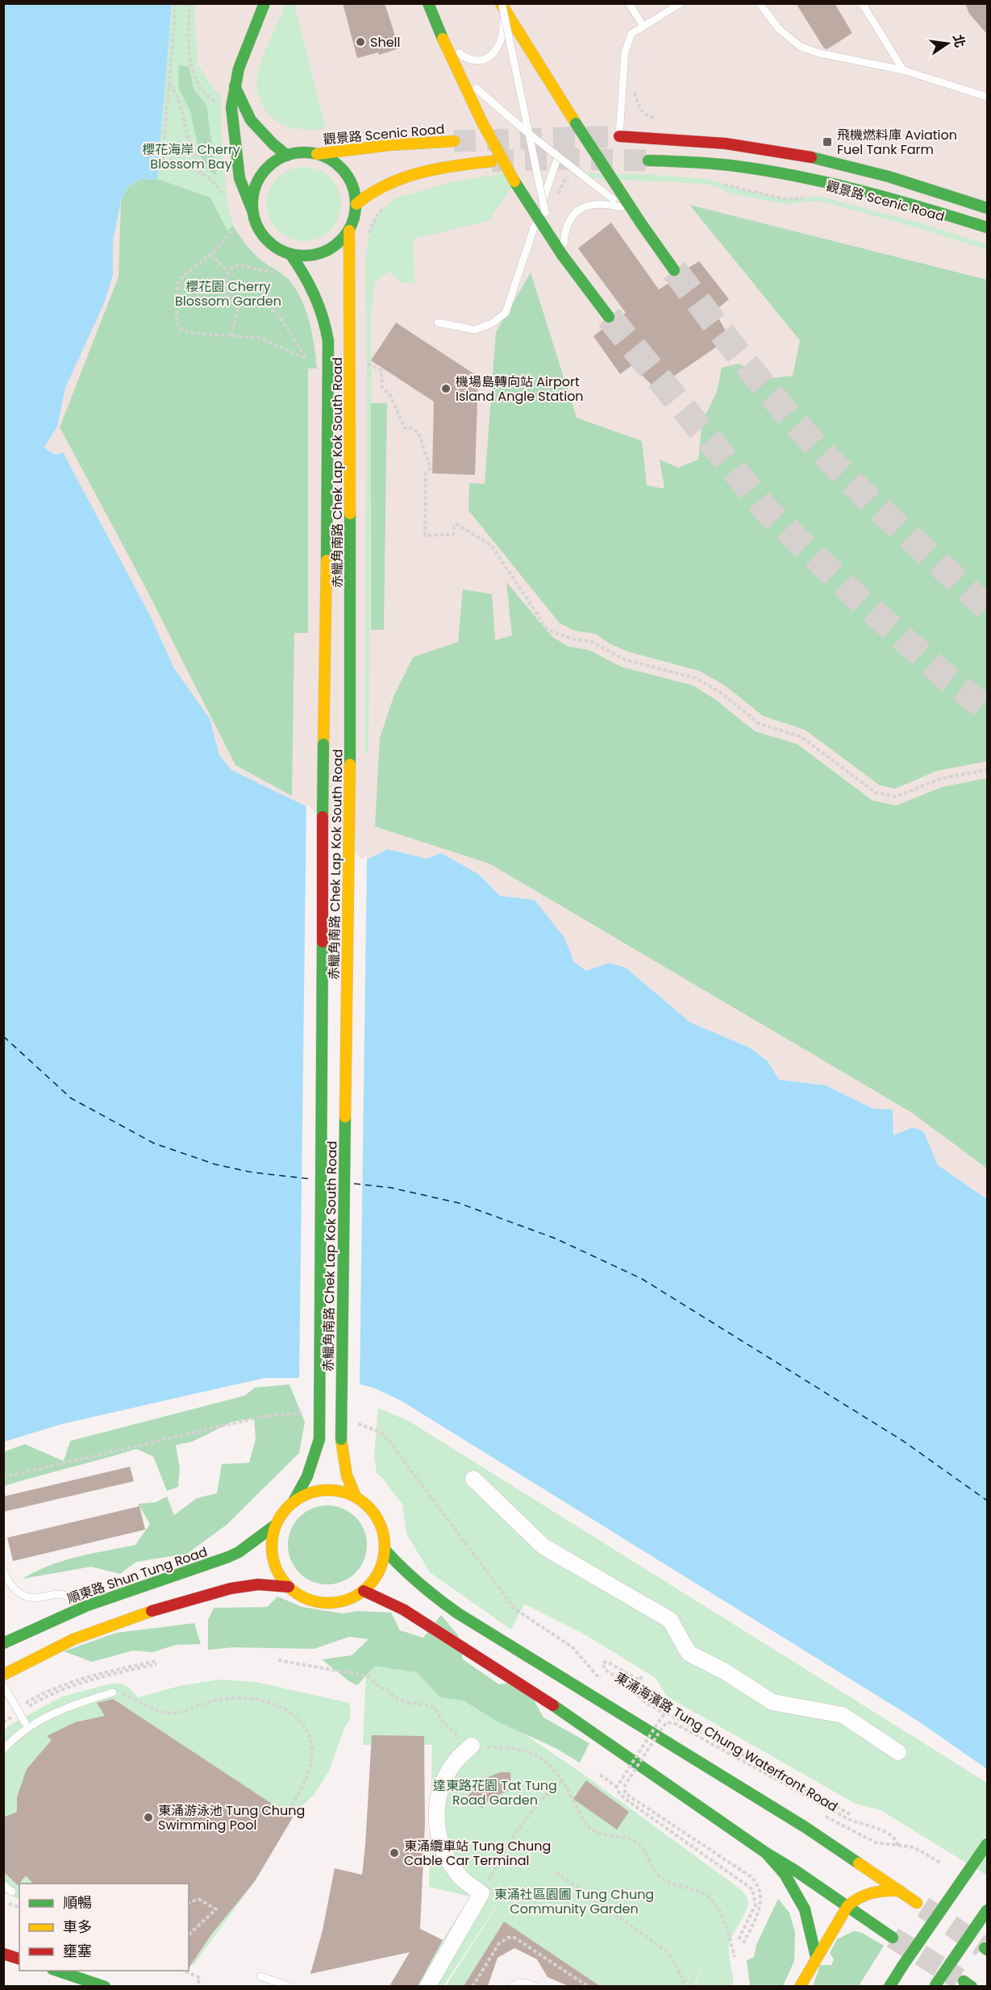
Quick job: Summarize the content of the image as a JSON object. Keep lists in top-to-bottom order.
{
  "streets": {
    "main road": ["觀景路 Scenic Road", "赤鱲角南路 Chek Lap Kok South Road", "順東路 Shun Tung Road"],
    "path": ["東涌海濱路 Tung Chung Waterfront Road"]
  },
  "crossings": [
    ["觀景路 Scenic Road", "赤鱲角南路 Chek Lap Kok South Road"],
    ["赤鱲角南路 Chek Lap Kok South Road", "順東路 Shun Tung Road"]
  ],
  "parks": [
    "櫻花海岸 Cherry Blossom Bay",
    "櫻花園 Cherry Blossom Garden",
    "達東路花園 Tat Tung Road Garden",
    "東涌社區園圃 Tung Chung Community Garden"
  ],
  "places": {
    "other": [
      "Shell",
      "機場島轉向站 Airport Island Angle Station",
      "東涌游泳池 Tung Chung Swimming Pool",
      "東涌纜車站 Tung Chung Cable Car Terminal"
    ],
    "transit": ["飛機燃料庫 Aviation Fuel Tank Farm"]
  },
  "legend": ["順暢", "車多", "壅塞"],
  "north": "right"
}
